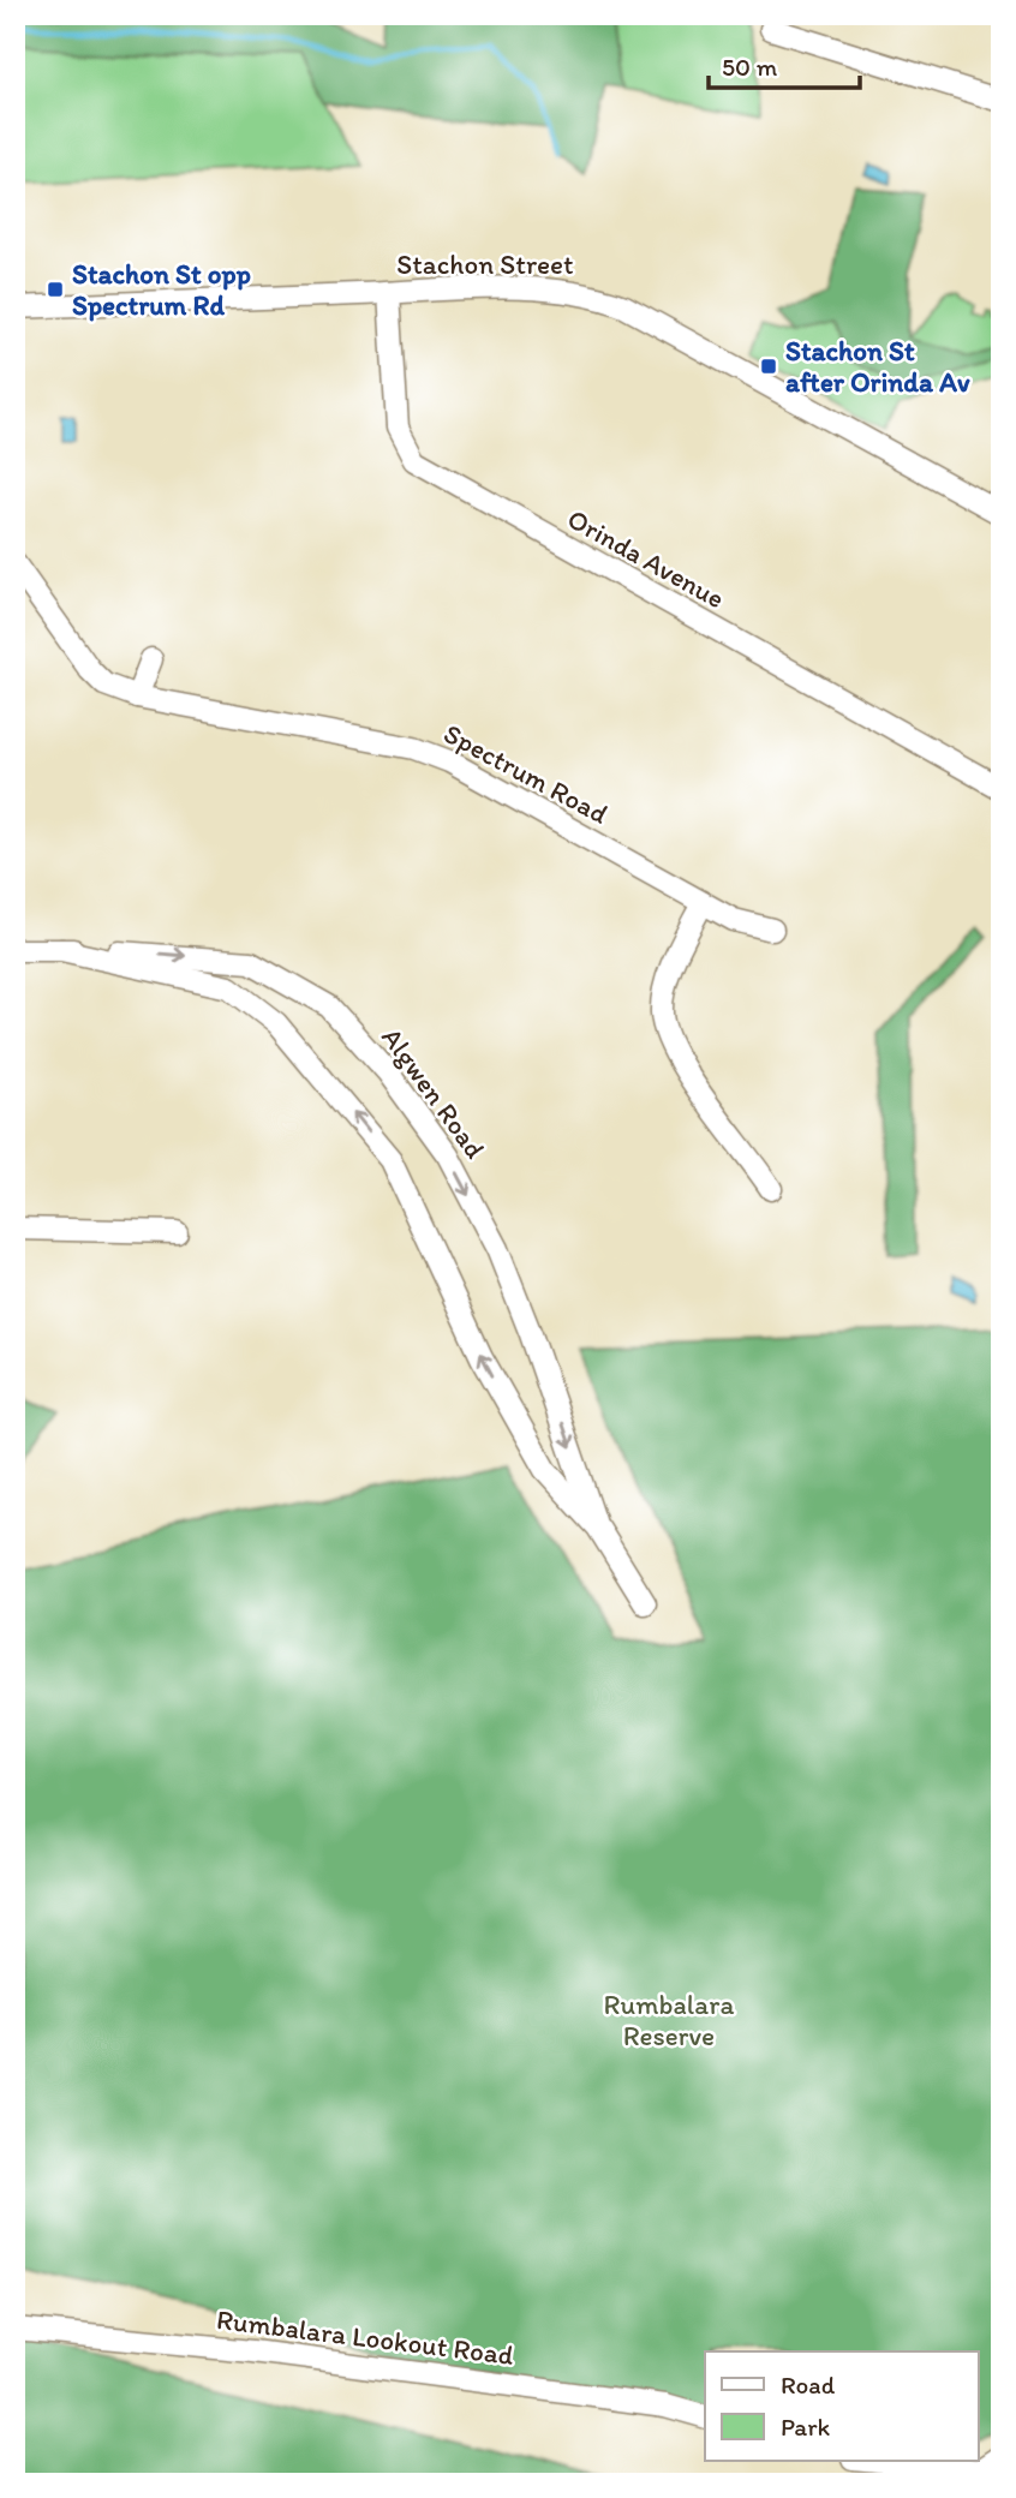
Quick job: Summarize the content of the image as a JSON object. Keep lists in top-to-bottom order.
{
  "streets": {
    "street": [
      "Stachon Street",
      "Orinda Avenue",
      "Spectrum Road",
      "Algwen Road",
      "Rumbalara Lookout Road"
    ]
  },
  "crossings": [
    ["Stachon Street", "Orinda Avenue"]
  ],
  "parks": ["Rumbalara Reserve"],
  "places": {
    "transit": ["Stachon St opp Spectrum Rd", "Stachon St after Orinda Av"]
  },
  "legend": ["Road", "Park"],
  "scale_bar": "50 m"
}
